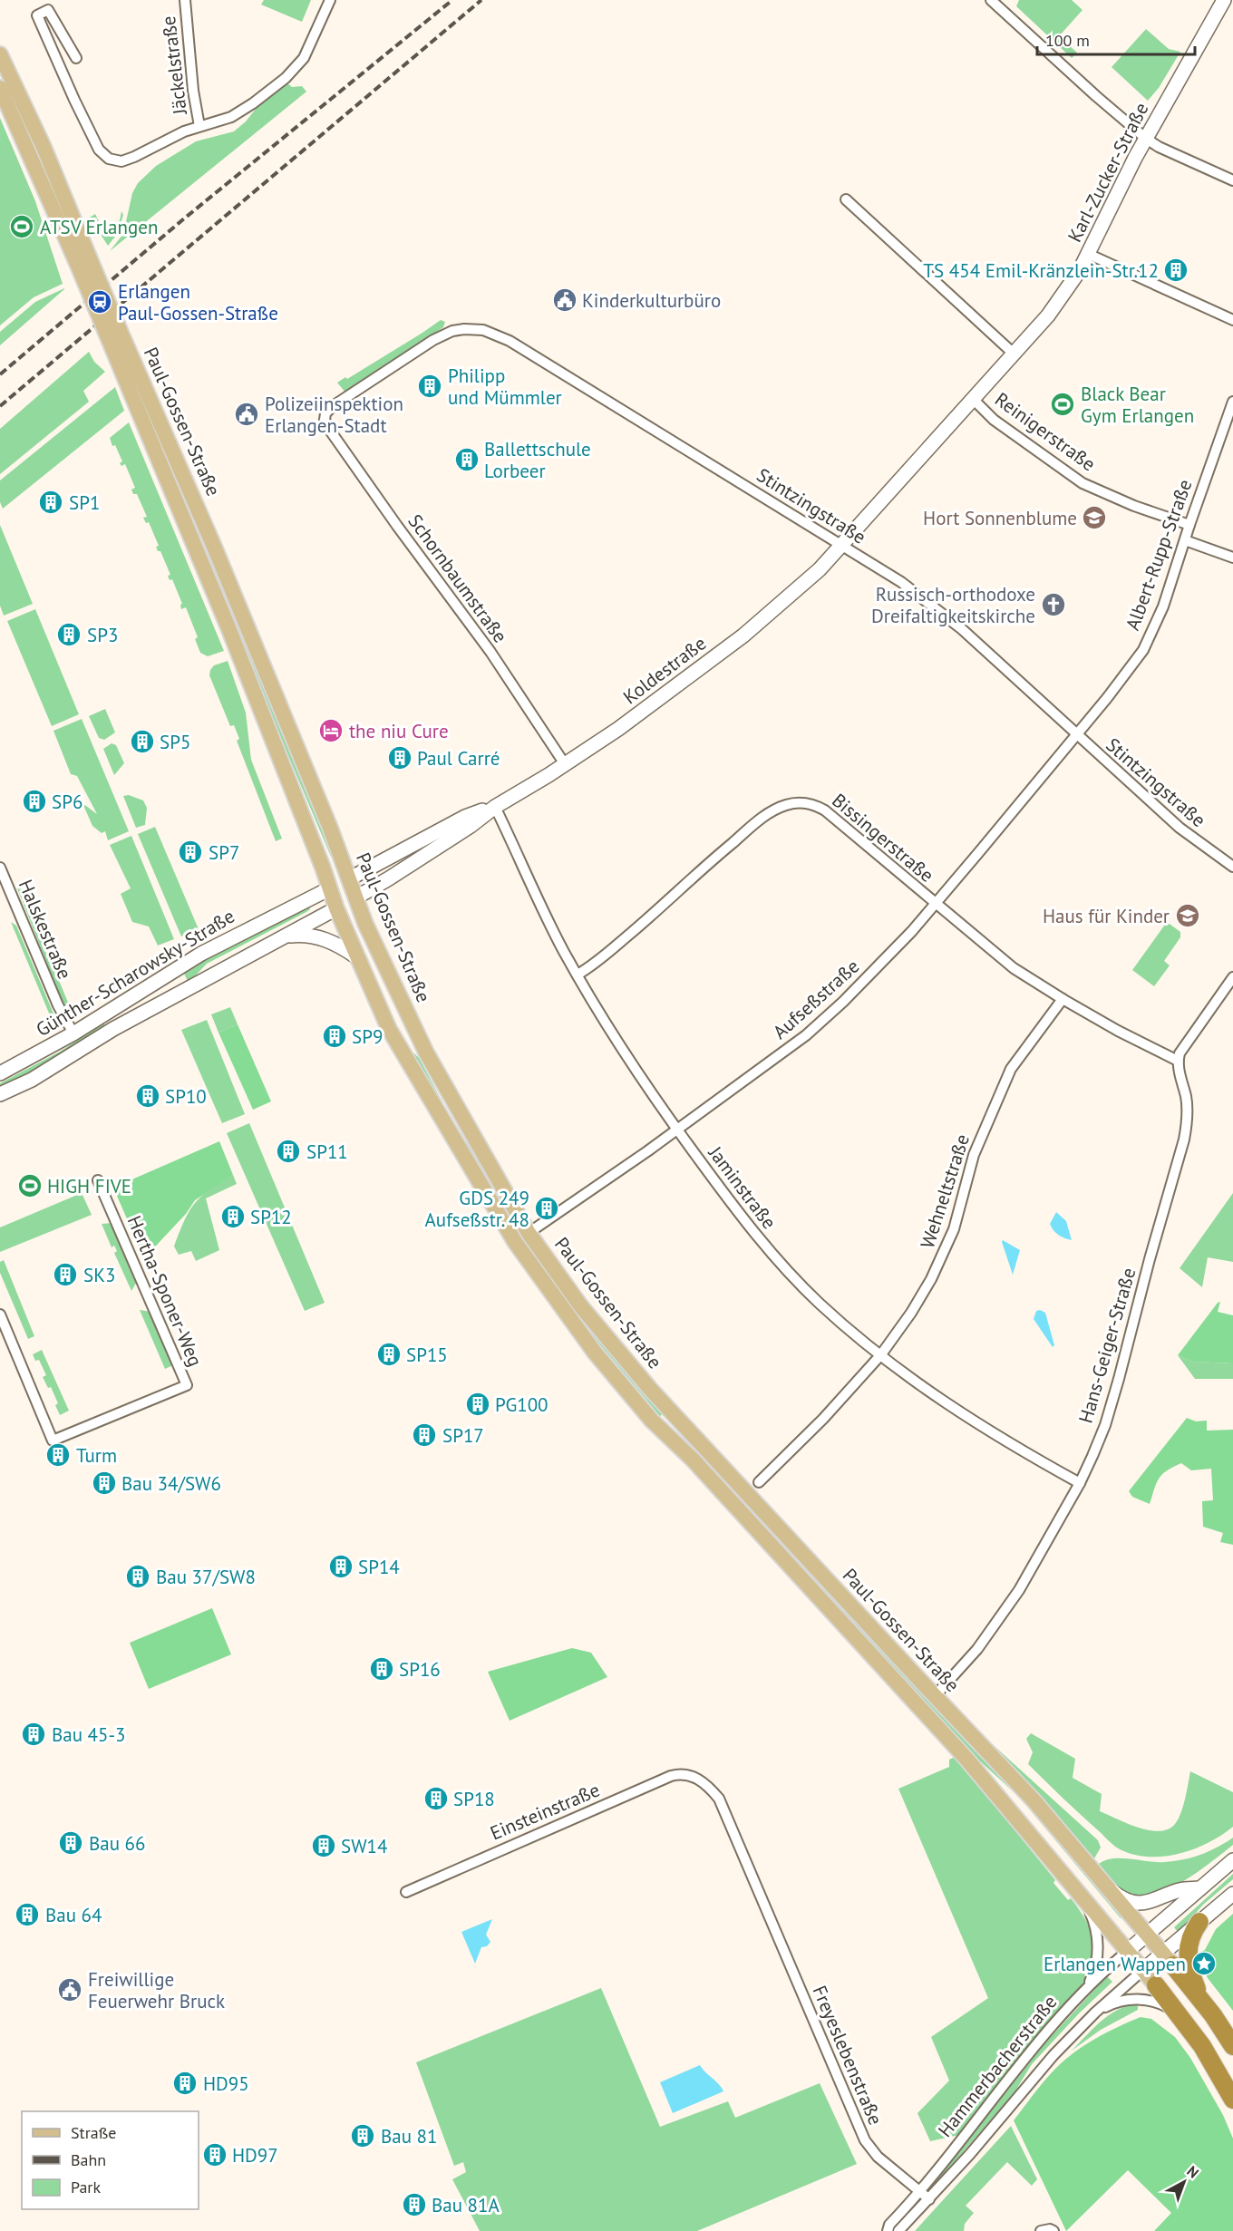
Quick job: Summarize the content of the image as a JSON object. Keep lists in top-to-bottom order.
{
  "streets": {
    "main road": ["Paul-Gossen-Straße", "Koldestraße", "Günther-Scharowsky-Straße"],
    "street": [
      "Jäckelstraße",
      "Karl-Zucker-Straße",
      "Reinigerstraße",
      "Stintzingstraße",
      "Albert-Rupp-Straße",
      "Schornbaumstraße",
      "Bissingerstraße",
      "Halskestraße",
      "Aufseßstraße",
      "Jaminstraße",
      "Wehneltstraße",
      "Hertha-Sponer-Weg",
      "Hans-Geiger-Straße",
      "Einsteinstraße",
      "Freyeslebenstraße",
      "Hammerbacherstraße"
    ]
  },
  "crossings": [
    ["Karl-Zucker-Straße", "Reinigerstraße"],
    ["Karl-Zucker-Straße", "Stintzingstraße"],
    ["Karl-Zucker-Straße", "Koldestraße"],
    ["Paul-Gossen-Straße", "Koldestraße"],
    ["Paul-Gossen-Straße", "Günther-Scharowsky-Straße"],
    ["Paul-Gossen-Straße", "Aufseßstraße"],
    ["Paul-Gossen-Straße", "Hans-Geiger-Straße"],
    ["Paul-Gossen-Straße", "Hammerbacherstraße"],
    ["Reinigerstraße", "Albert-Rupp-Straße"],
    ["Stintzingstraße", "Albert-Rupp-Straße"],
    ["Stintzingstraße", "Schornbaumstraße"],
    ["Stintzingstraße", "Koldestraße"],
    ["Stintzingstraße", "Aufseßstraße"],
    ["Albert-Rupp-Straße", "Aufseßstraße"],
    ["Schornbaumstraße", "Koldestraße"],
    ["Koldestraße", "Günther-Scharowsky-Straße"],
    ["Koldestraße", "Jaminstraße"],
    ["Bissingerstraße", "Aufseßstraße"],
    ["Bissingerstraße", "Jaminstraße"],
    ["Bissingerstraße", "Wehneltstraße"],
    ["Bissingerstraße", "Hans-Geiger-Straße"],
    ["Halskestraße", "Günther-Scharowsky-Straße"],
    ["Aufseßstraße", "Jaminstraße"],
    ["Jaminstraße", "Wehneltstraße"],
    ["Jaminstraße", "Hans-Geiger-Straße"],
    ["Einsteinstraße", "Freyeslebenstraße"],
    ["Freyeslebenstraße", "Hammerbacherstraße"]
  ],
  "places": {
    "sports": ["ATSV Erlangen", "Black Bear Gym Erlangen", "HIGH FIVE"],
    "building": [
      "TS 454 Emil-Kränzlein-Str.12",
      "Philipp und Mümmler",
      "Ballettschule Lorbeer",
      "SP1",
      "SP3",
      "SP5",
      "Paul Carré",
      "SP6",
      "SP7",
      "SP9",
      "SP10",
      "SP11",
      "GDS 249 Aufseßstr. 48",
      "SP12",
      "SK3",
      "SP15",
      "PG100",
      "SP17",
      "Turm",
      "Bau 34/SW6",
      "SP14",
      "Bau 37/SW8",
      "SP16",
      "Bau 45-3",
      "SP18",
      "Bau 66",
      "SW14",
      "Bau 64",
      "HD95",
      "Bau 81",
      "HD97",
      "Bau 81A"
    ],
    "public building": ["Kinderkulturbüro", "Polizeiinspektion Erlangen-Stadt", "Freiwillige Feuerwehr Bruck"],
    "station": ["Erlangen Paul-Gossen-Straße"],
    "school or university": ["Hort Sonnenblume", "Haus für Kinder"],
    "church": ["Russisch-orthodoxe Dreifaltigkeitskirche"],
    "hotel": ["the niu Cure"],
    "place": ["Erlangen Wappen"]
  },
  "legend": ["Straße", "Bahn", "Park"],
  "scale_bar": "100 m",
  "north": "top right"
}
